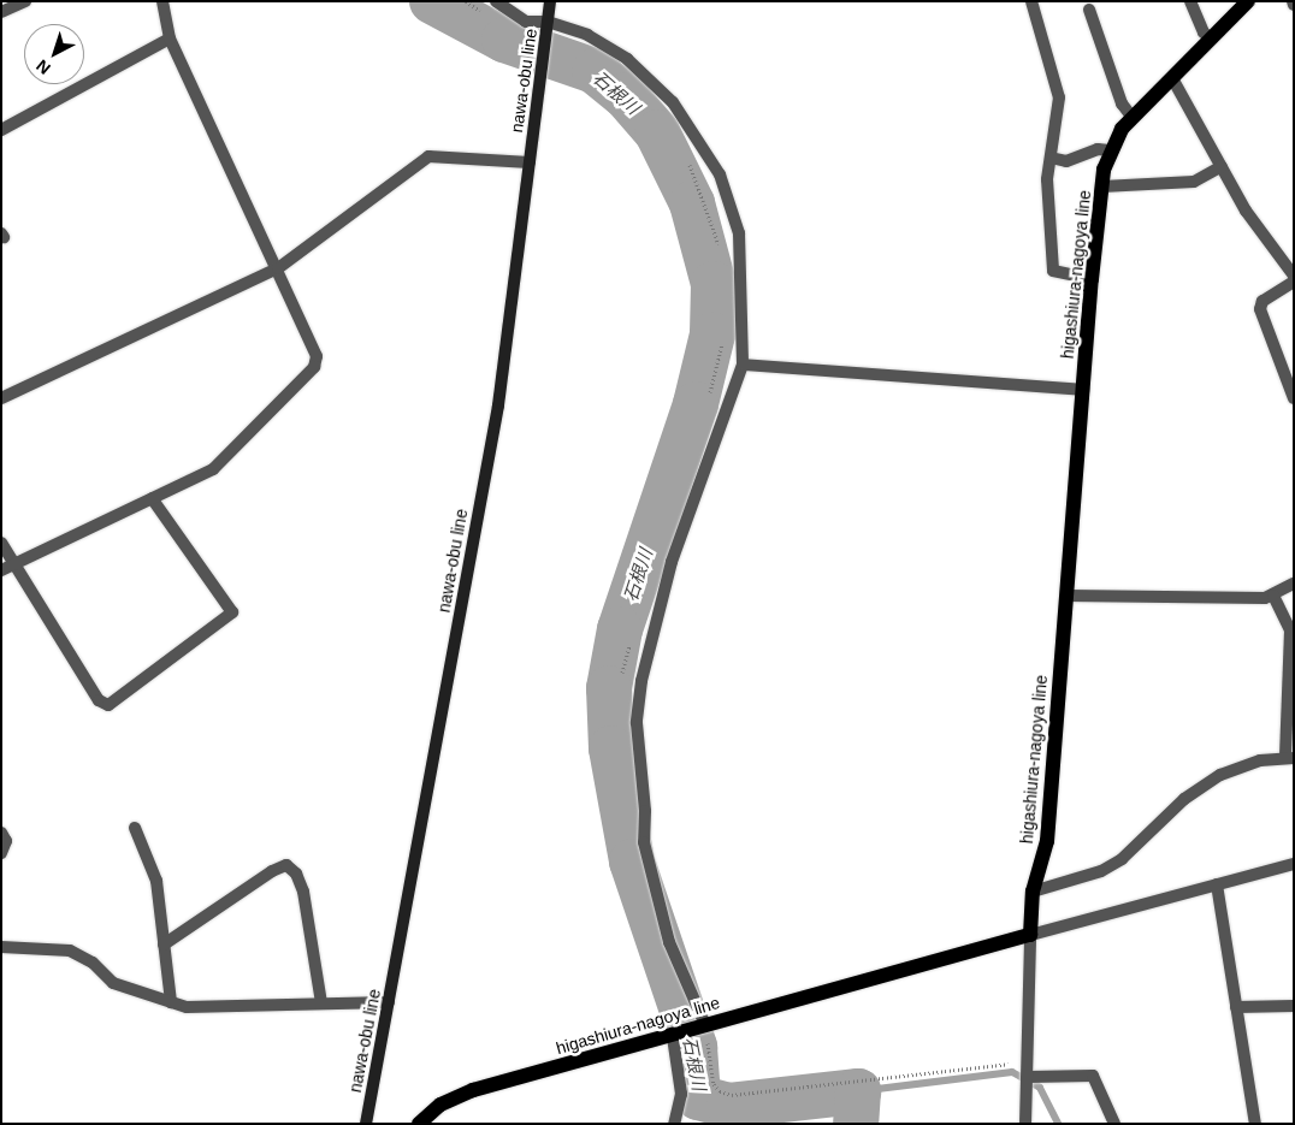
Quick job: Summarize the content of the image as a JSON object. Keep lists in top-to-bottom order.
{
  "streets": {
    "main road": ["nawa-obu line", "higashiura-nagoya line"]
  },
  "water": ["石根川"],
  "north": "bottom left"
}
